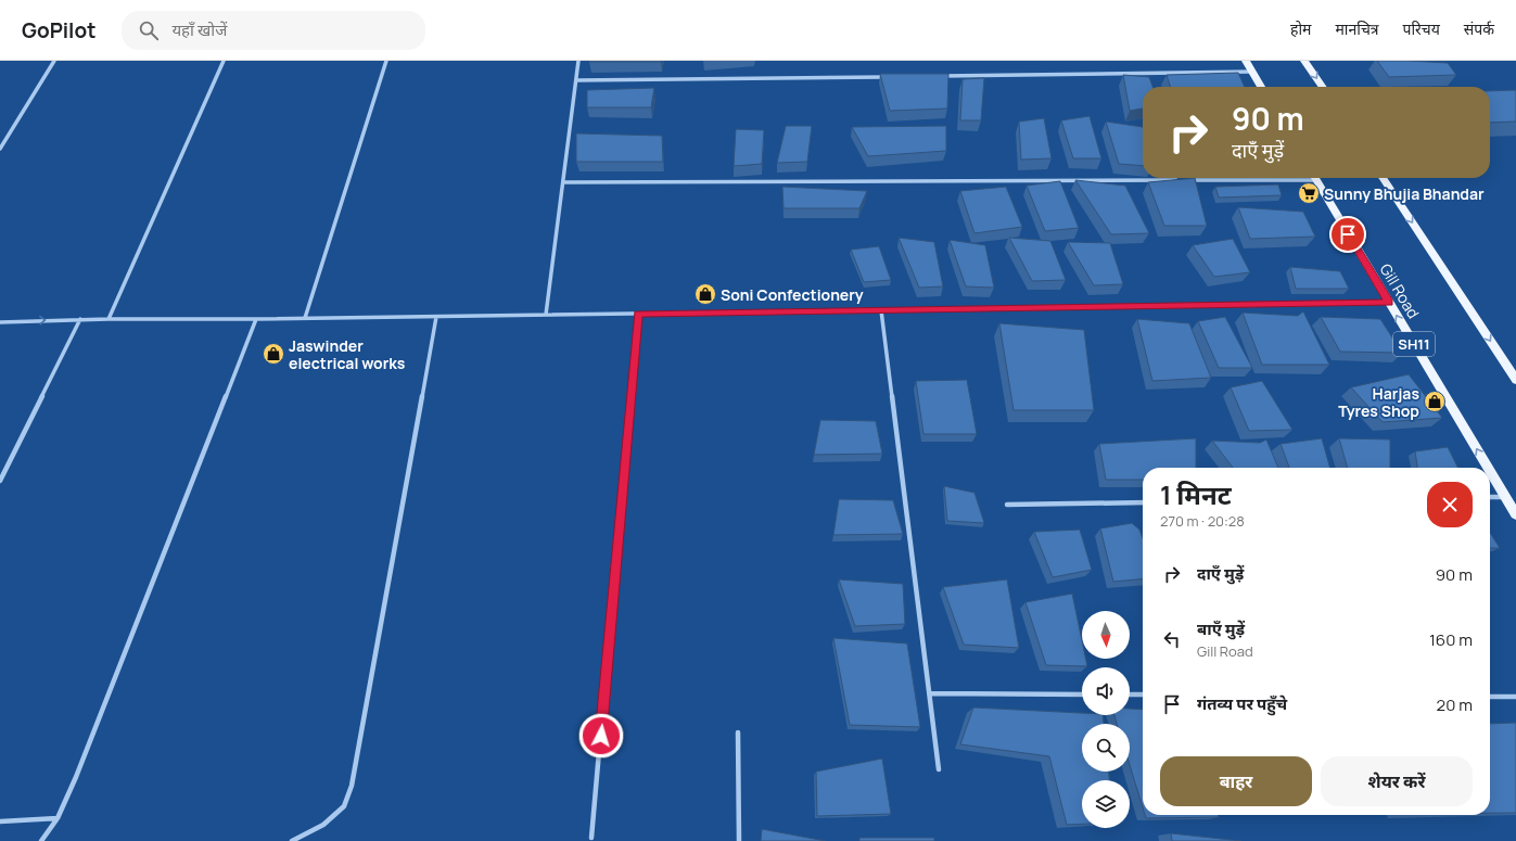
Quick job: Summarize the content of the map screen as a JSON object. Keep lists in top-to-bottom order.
{
  "streets": {
    "main road": ["Gill Road", "SH11"]
  },
  "places": {
    "supermarket": ["Sunny Bhujia Bhandar"],
    "shop": ["Soni Confectionery", "Jaswinder electrical works", "Harjas Tyres Shop"]
  },
  "north": "bottom",
  "page": {
    "header": "GoPilot",
    "search": "यहाँ खोजें",
    "nav": [
      "होम",
      "मानचित्र",
      "परिचय",
      "संपर्क"
    ],
    "turn": ["90 m", "दाएँ मुड़ें"],
    "heading": ["1 मिनट", "270 m · 20:28"],
    "list": [
      {
        "name": "दाएँ मुड़ें",
        "value": "90 m"
      },
      {
        "name": "बाएँ मुड़ें",
        "note": "Gill Road",
        "value": "160 m"
      },
      {
        "name": "गंतव्य पर पहुँचे",
        "value": "20 m"
      }
    ],
    "buttons": ["बाहर", "शेयर करें"]
  }
}
